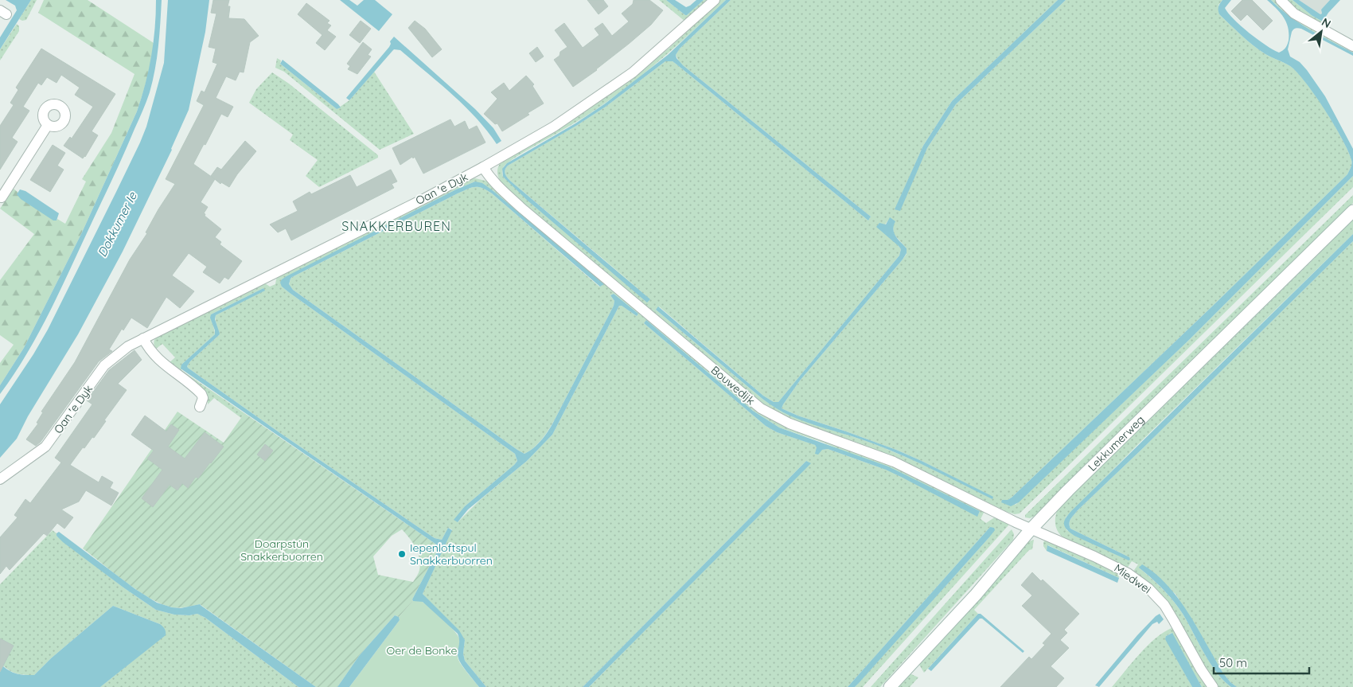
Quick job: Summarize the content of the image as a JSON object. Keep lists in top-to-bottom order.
{
  "streets": {
    "main road": ["Lekkumerweg"],
    "street": ["Oan 'e Dyk", "Bouwedijk", "Miedwei"]
  },
  "crossings": [
    ["Oan 'e Dyk", "Bouwedijk"],
    ["Bouwedijk", "Lekkumerweg"],
    ["Bouwedijk", "Miedwei"],
    ["Lekkumerweg", "Miedwei"]
  ],
  "districts": ["SNAKKERBUREN"],
  "water": ["Dokkumer Ie"],
  "parks": ["Doarpstún Snakkerbuorren", "Oer de Bonke"],
  "places": ["Iepenloftspul Snakkerbuorren"],
  "scale_bar": "50 m",
  "north": "top right"
}
